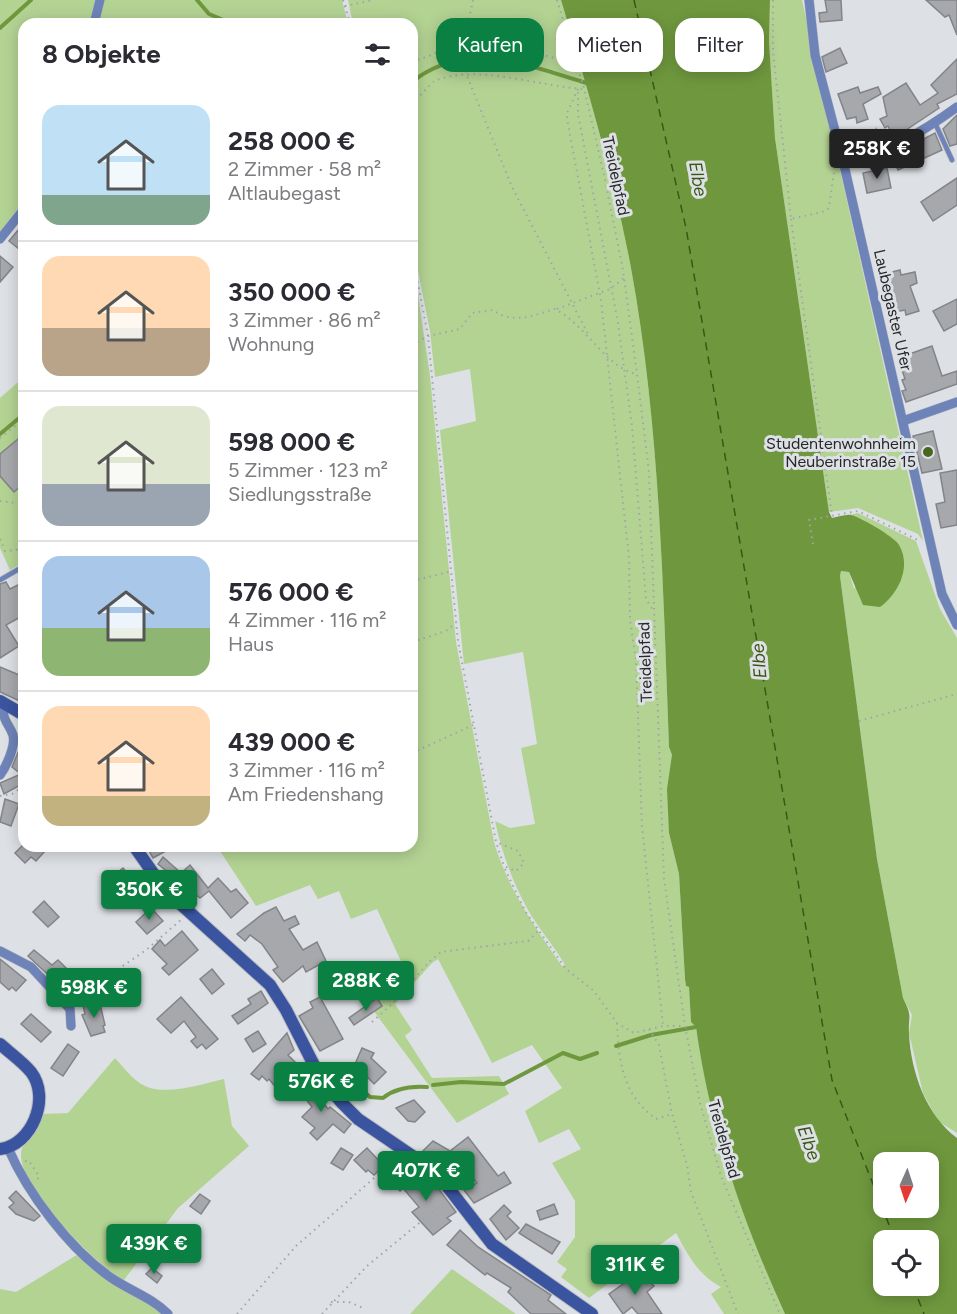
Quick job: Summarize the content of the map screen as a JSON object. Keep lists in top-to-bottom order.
{
  "streets": {
    "street": ["Laubegaster Ufer"],
    "path": ["Treidelpfad"]
  },
  "water": ["Elbe"],
  "places": ["Studentenwohnheim Neuberinstraße 15"],
  "north": "bottom",
  "page": {
    "chip": ["Kaufen", "Mieten", "Filter"],
    "heading": "8 Objekte",
    "list": [
      {
        "name": "258 000 €",
        "note": "2 Zimmer · 58 m² · Altlaubegast"
      },
      {
        "name": "350 000 €",
        "note": "3 Zimmer · 86 m² · Wohnung"
      },
      {
        "name": "598 000 €",
        "note": "5 Zimmer · 123 m² · Siedlungsstraße"
      },
      {
        "name": "576 000 €",
        "note": "4 Zimmer · 116 m² · Haus"
      },
      {
        "name": "439 000 €",
        "note": "3 Zimmer · 116 m² · Am Friedenshang"
      }
    ],
    "price": [
      "258K €",
      "350K €",
      "288K €",
      "598K €",
      "576K €",
      "407K €",
      "439K €",
      "311K €"
    ]
  }
}
